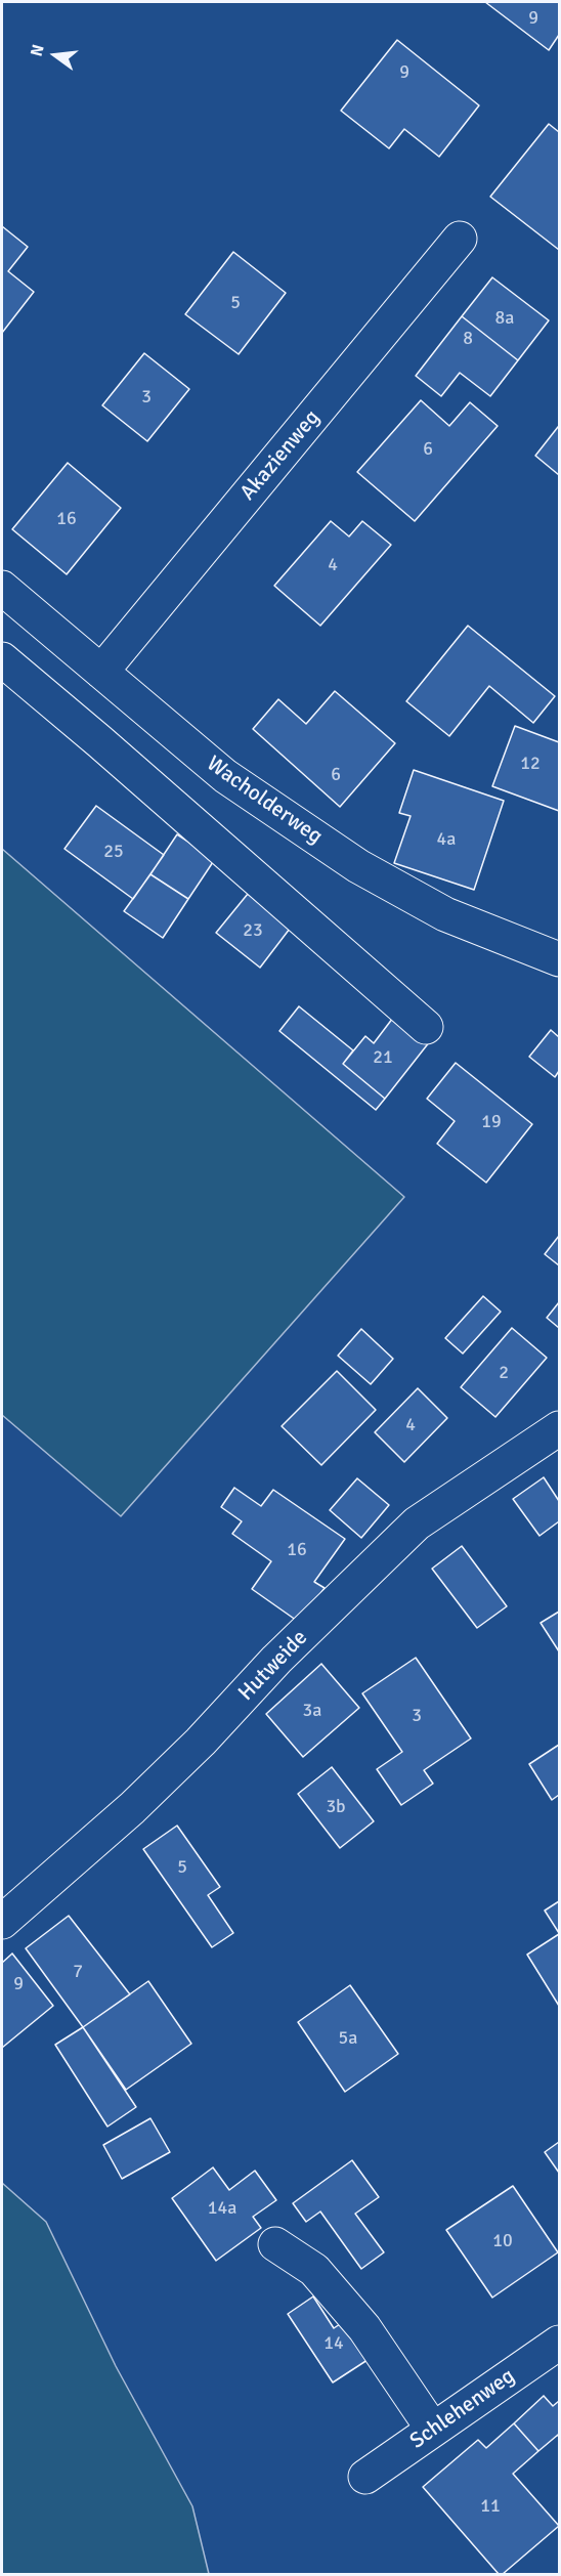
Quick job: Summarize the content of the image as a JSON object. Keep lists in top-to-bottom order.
{
  "streets": {
    "street": [
      "Akazienweg",
      "Wacholderweg",
      "Hutweide",
      "Schlehenweg"
    ]
  },
  "crossings": [
    ["Akazienweg", "Wacholderweg"]
  ],
  "house_numbers": [
    "9",
    "9",
    "5",
    "8a",
    "8",
    "3",
    "6",
    "16",
    "4",
    "12",
    "6",
    "4a",
    "25",
    "23",
    "21",
    "19",
    "2",
    "4",
    "16",
    "3a",
    "3",
    "3b",
    "5",
    "7",
    "9",
    "5a",
    "14a",
    "10",
    "14",
    "11"
  ],
  "north": "left"
}
